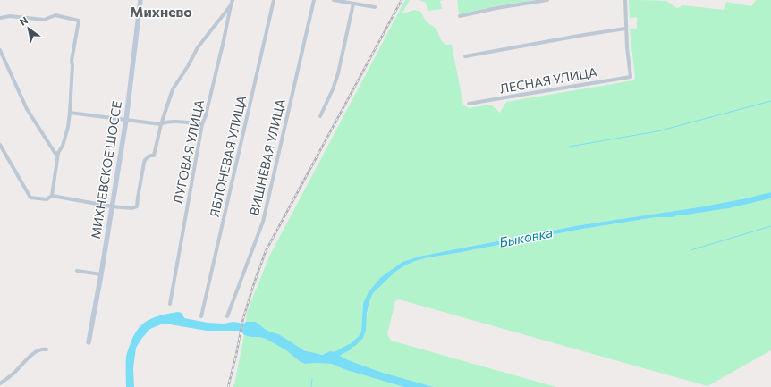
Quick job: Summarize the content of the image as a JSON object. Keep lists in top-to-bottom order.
{
  "streets": {
    "street": [
      "ЛЕСНАЯ УЛИЦА",
      "ЛУГОВАЯ УЛИЦА",
      "ЯБЛОНЕВАЯ УЛИЦА",
      "ВИШНЁВАЯ УЛИЦА",
      "МИХНЕВСКОЕ ШОССЕ"
    ]
  },
  "districts": ["Михнево"],
  "water": ["Быковка"],
  "north": "top left"
}
